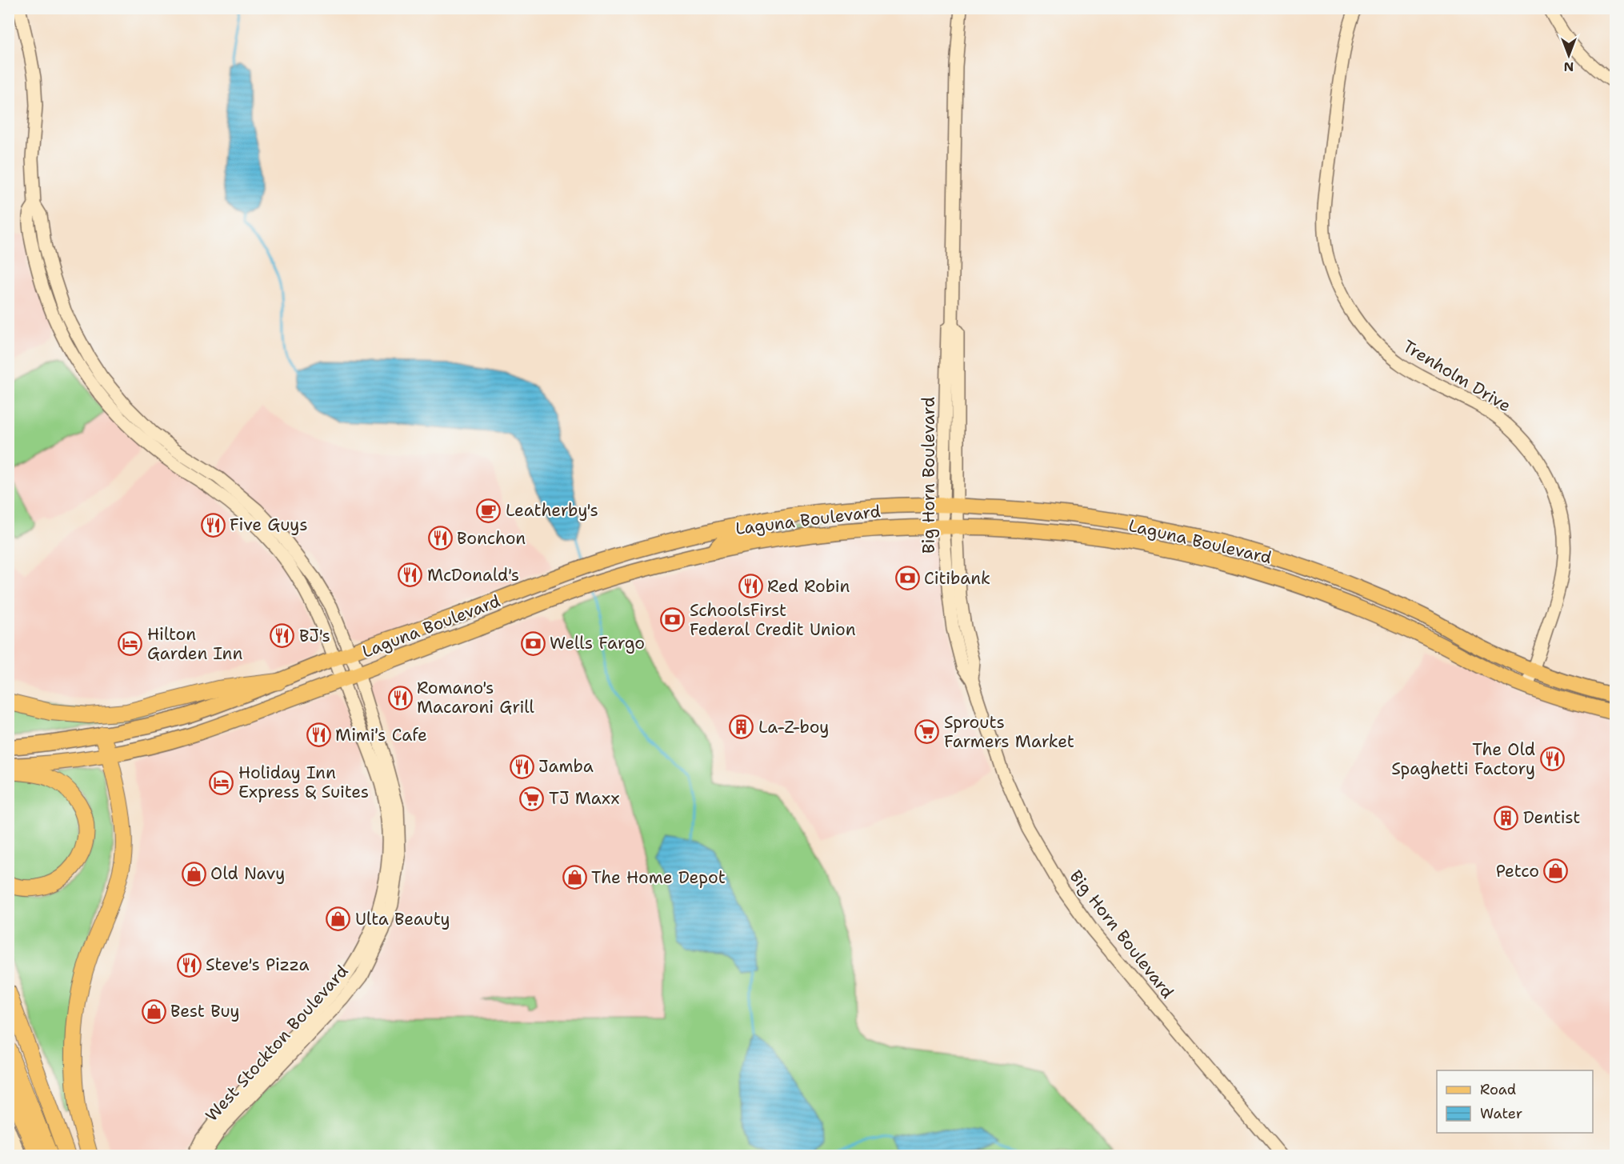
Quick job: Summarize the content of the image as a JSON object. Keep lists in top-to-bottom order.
{
  "streets": {
    "main road": ["Laguna Boulevard"],
    "street": ["Trenholm Drive", "Big Horn Boulevard", "West Stockton Boulevard"]
  },
  "crossings": [
    ["Trenholm Drive", "Laguna Boulevard"],
    ["Big Horn Boulevard", "Laguna Boulevard"],
    ["Laguna Boulevard", "West Stockton Boulevard"]
  ],
  "places": {
    "cafe": ["Leatherby's"],
    "restaurant": [
      "Five Guys",
      "Bonchon",
      "McDonald's",
      "Red Robin",
      "BJ's",
      "Romano's Macaroni Grill",
      "Mimi's Cafe",
      "The Old Spaghetti Factory",
      "Jamba",
      "Steve's Pizza"
    ],
    "bank": ["Citibank", "SchoolsFirst Federal Credit Union", "Wells Fargo"],
    "hotel": ["Hilton Garden Inn", "Holiday Inn Express & Suites"],
    "building": ["La-Z-boy", "Dentist"],
    "supermarket": ["Sprouts Farmers Market", "TJ Maxx"],
    "shop": [
      "Petco",
      "Old Navy",
      "The Home Depot",
      "Ulta Beauty",
      "Best Buy"
    ]
  },
  "legend": ["Road", "Water"],
  "north": "bottom"
}
